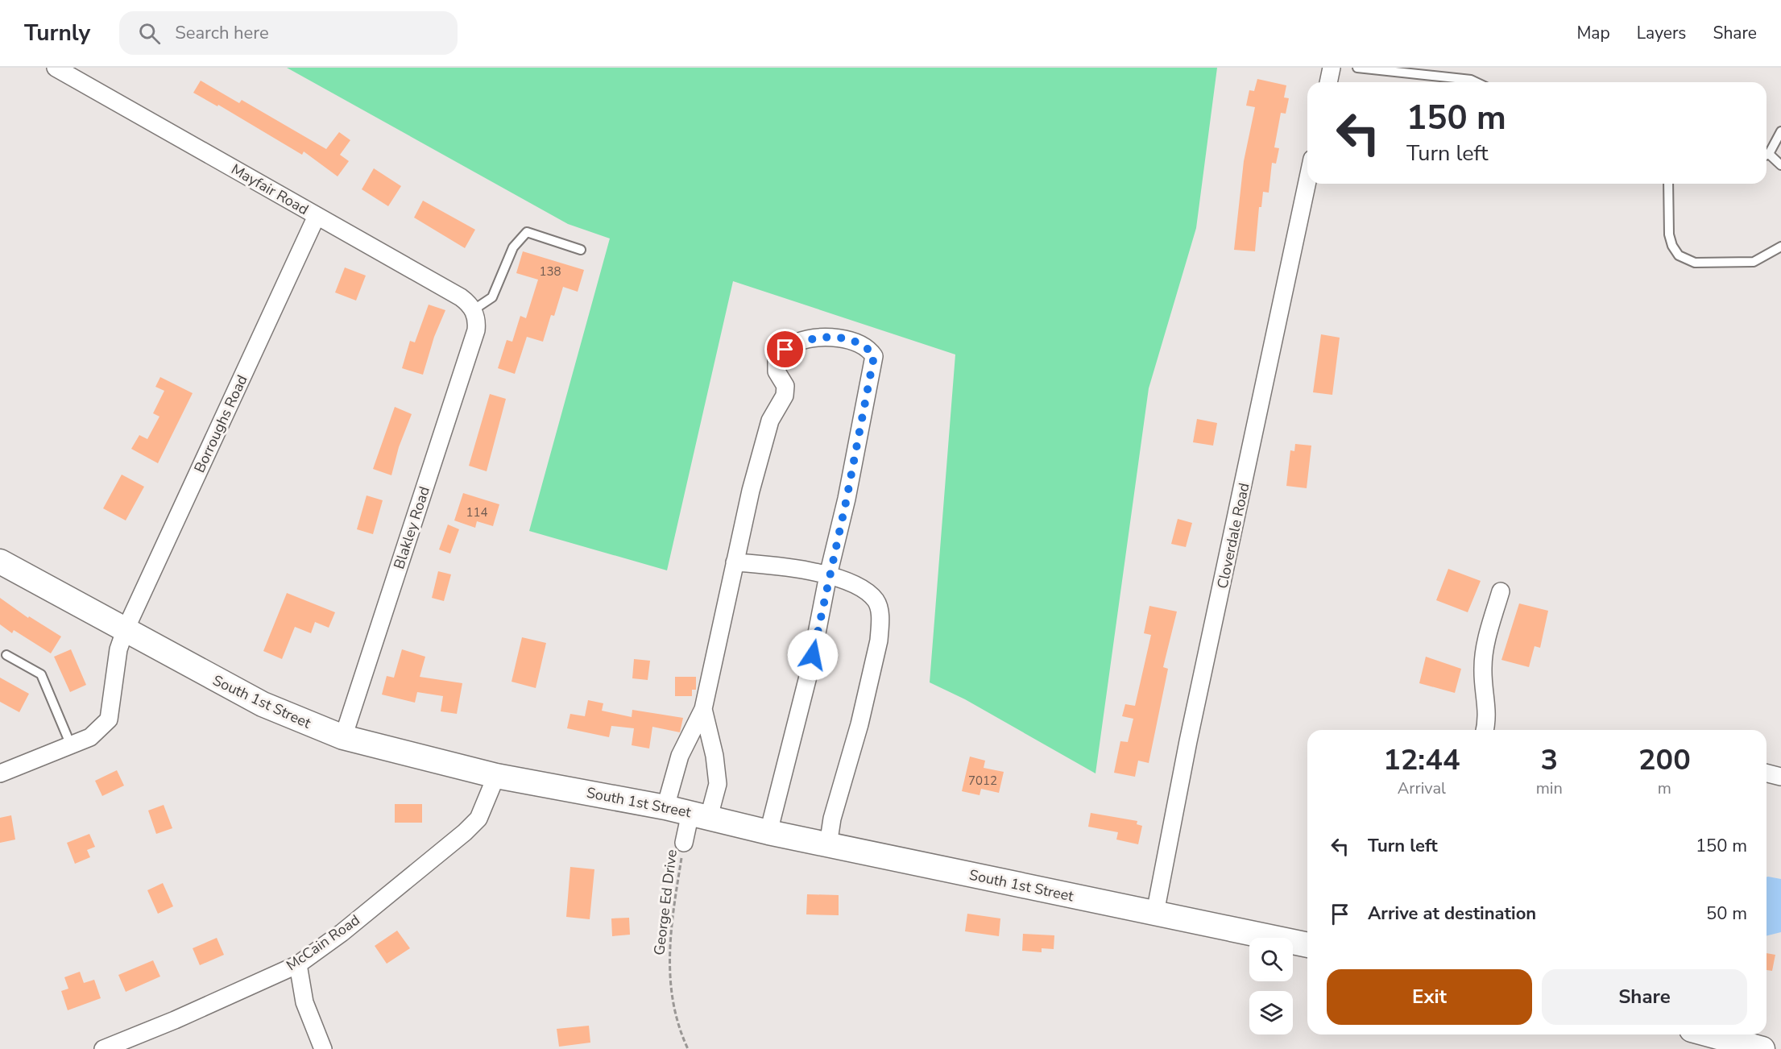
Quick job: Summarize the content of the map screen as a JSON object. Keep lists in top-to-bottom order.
{
  "streets": {
    "main road": ["South 1st Street"],
    "street": [
      "Mayfair Road",
      "Borroughs Road",
      "Blakley Road",
      "Cloverdale Road",
      "McCain Road"
    ],
    "path": ["George Ed Drive"]
  },
  "crossings": [
    ["Mayfair Road", "Borroughs Road"],
    ["Mayfair Road", "Blakley Road"],
    ["Borroughs Road", "South 1st Street"],
    ["Blakley Road", "South 1st Street"],
    ["Cloverdale Road", "South 1st Street"],
    ["South 1st Street", "McCain Road"]
  ],
  "house_numbers": ["138", "114", "7012"],
  "page": {
    "header": "Turnly",
    "search": "Search here",
    "nav": ["Map", "Layers", "Share"],
    "turn": ["150 m", "Turn left"],
    "eta": [
      "12:44",
      "Arrival",
      "3",
      "min",
      "200",
      "m"
    ],
    "list": [
      {
        "name": "Turn left",
        "value": "150 m"
      },
      {
        "name": "Arrive at destination",
        "value": "50 m"
      }
    ],
    "buttons": ["Exit", "Share"]
  }
}
